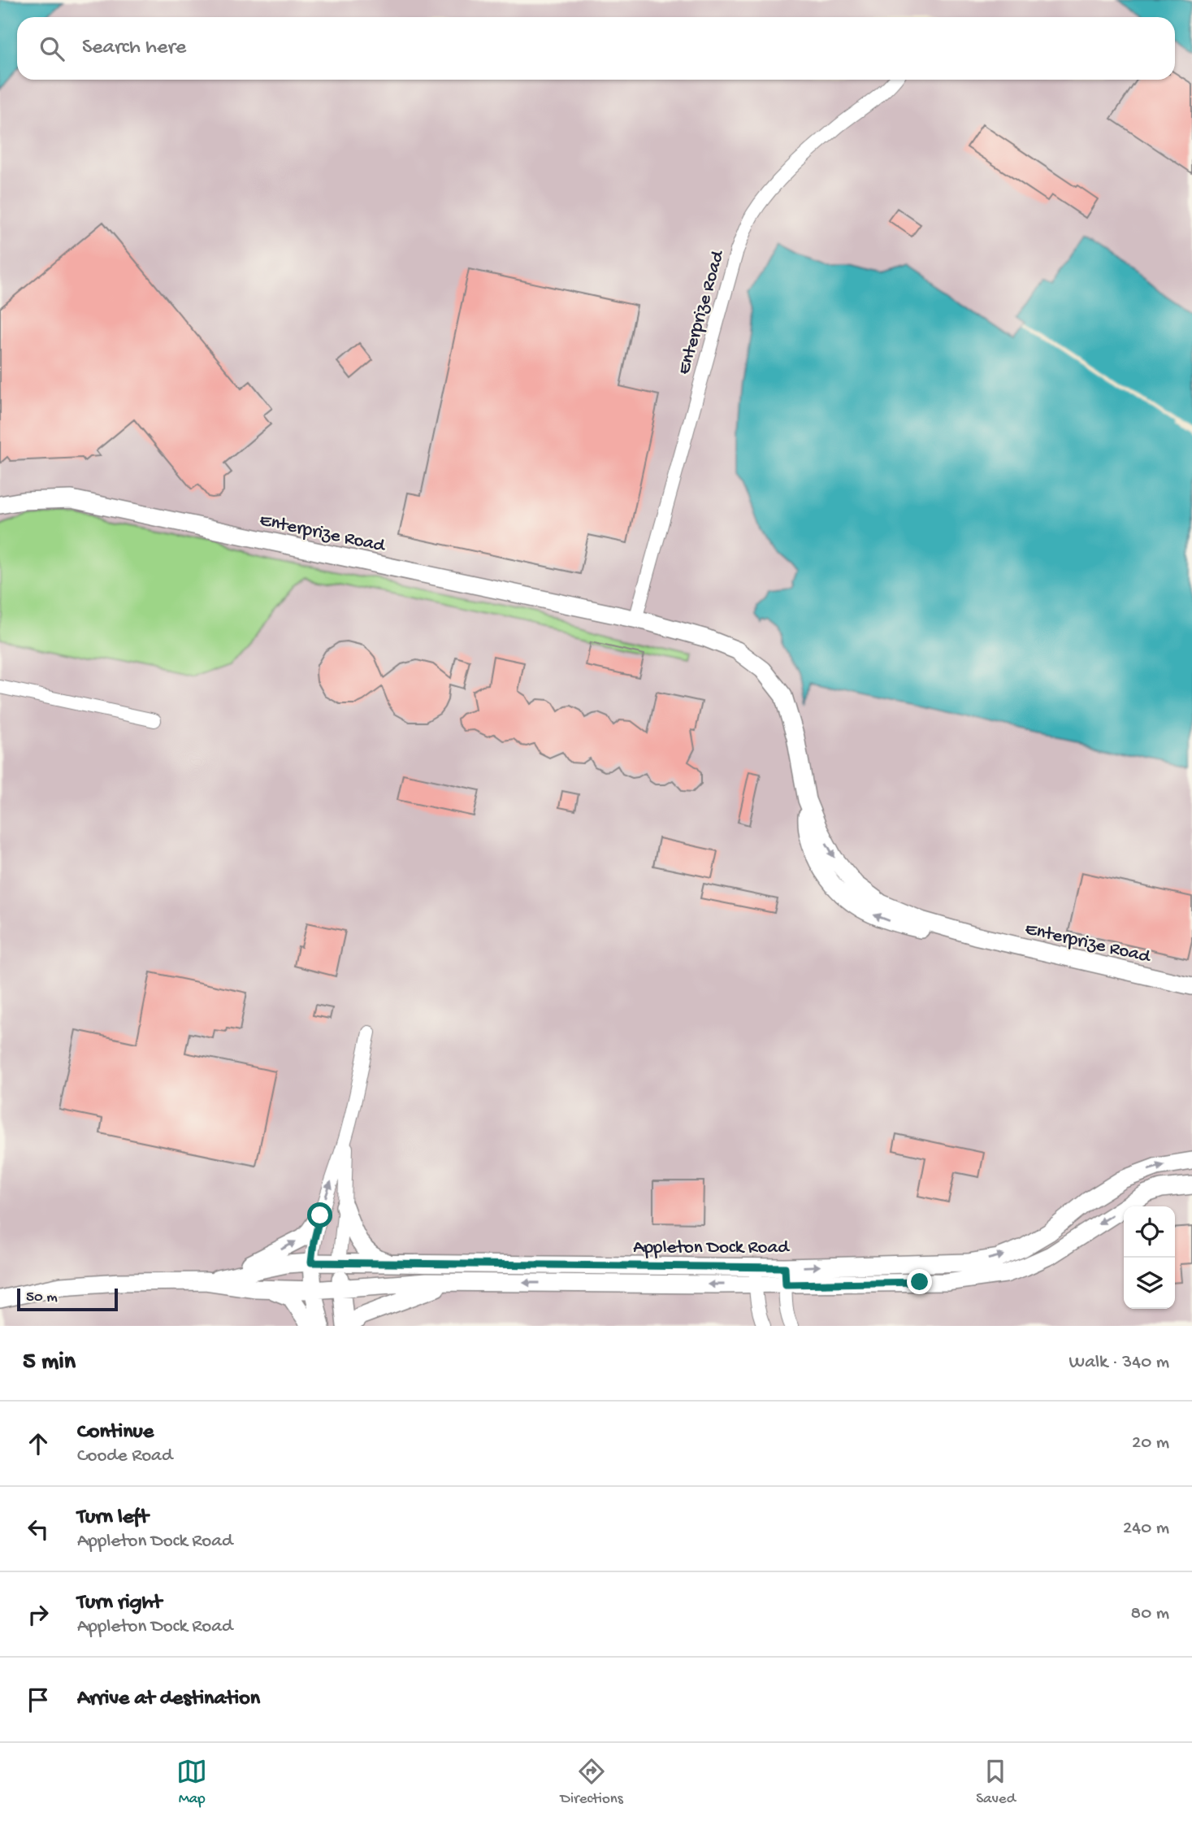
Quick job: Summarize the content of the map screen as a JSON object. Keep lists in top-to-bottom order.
{
  "streets": {
    "street": ["Enterprize Road", "Appleton Dock Road"]
  },
  "scale_bar": "50 m",
  "page": {
    "search": "Search here",
    "scale": "50 m",
    "heading": ["5 min", "Walk · 340 m"],
    "list": [
      ["Continue", "Coode Road", "20 m"],
      ["Turn left", "Appleton Dock Road", "240 m"],
      ["Turn right", "Appleton Dock Road", "80 m"],
      "Arrive at destination"
    ],
    "nav": ["Map", "Directions", "Saved"]
  }
}
